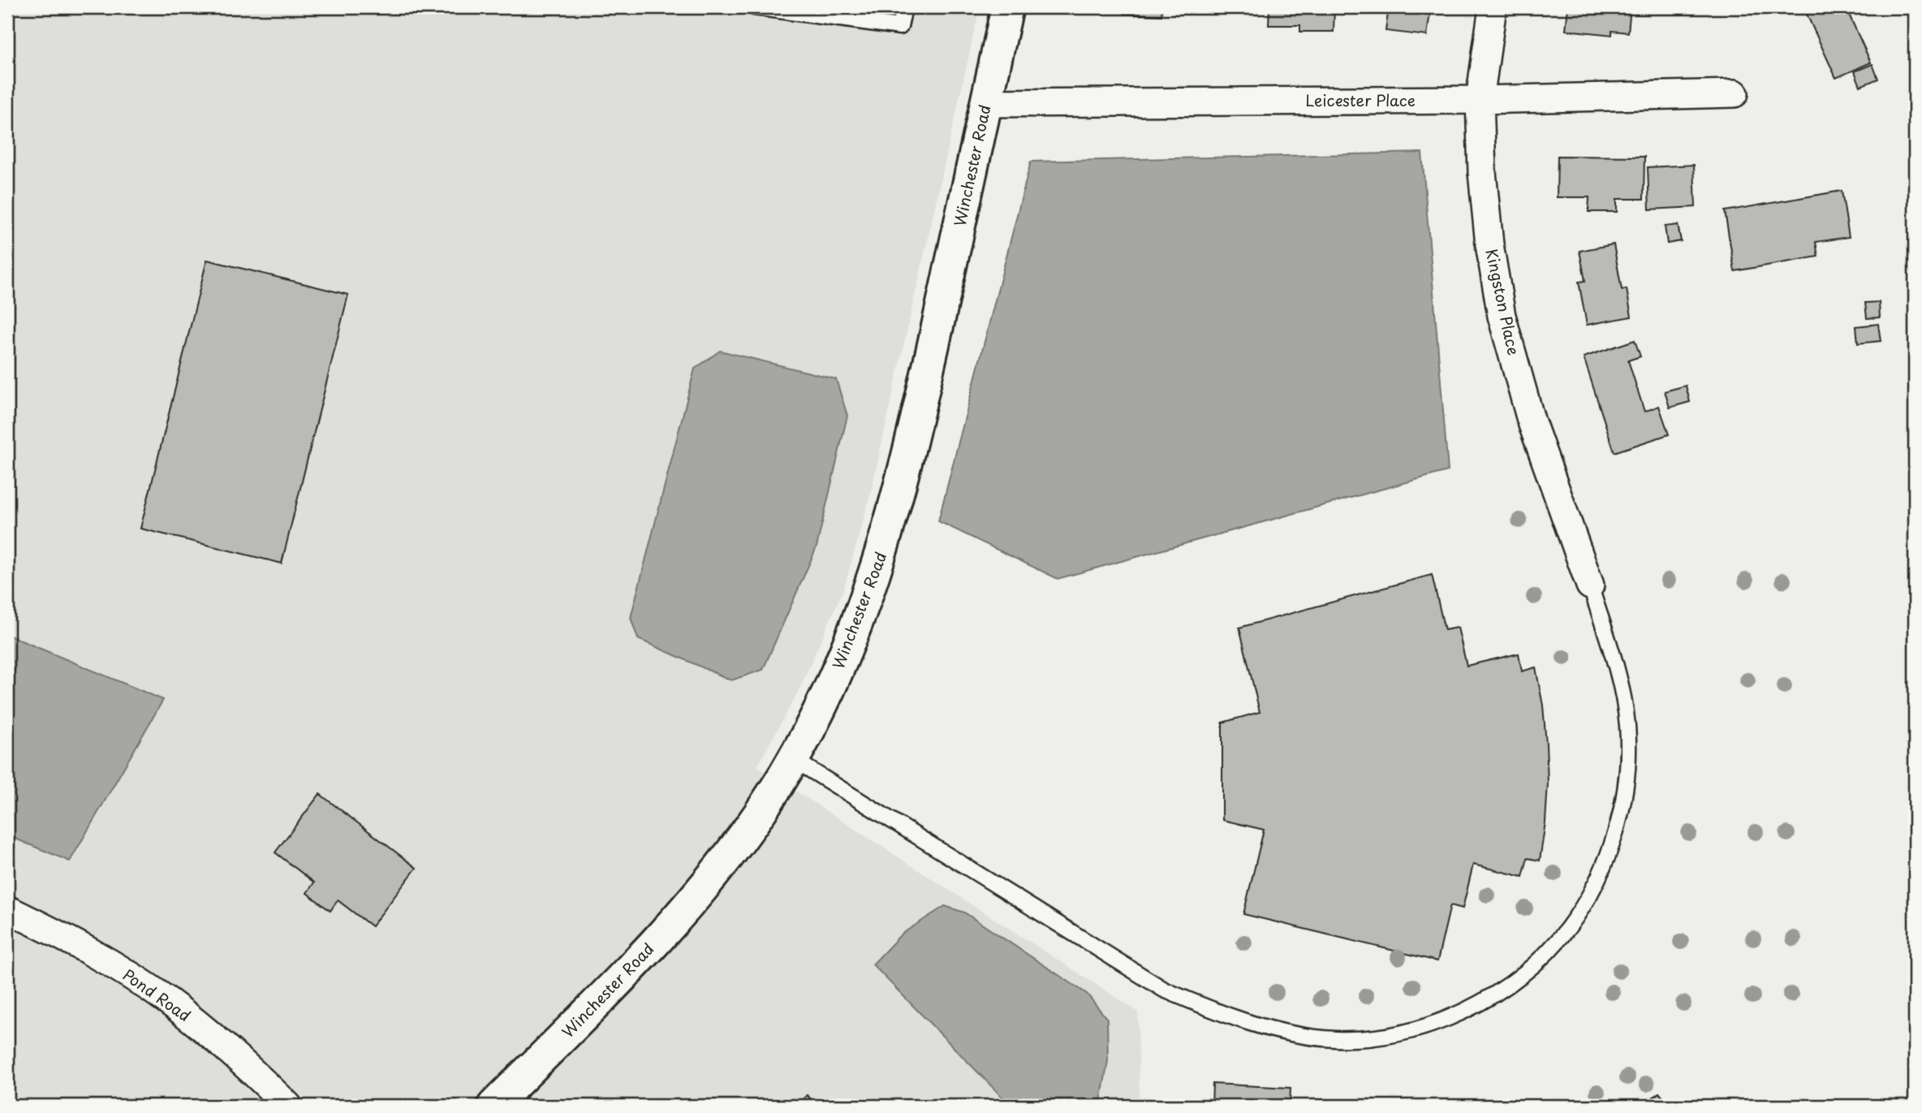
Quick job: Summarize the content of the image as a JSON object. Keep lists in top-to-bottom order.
{
  "streets": {
    "street": [
      "Leicester Place",
      "Winchester Road",
      "Kingston Place",
      "Pond Road"
    ]
  },
  "crossings": [
    ["Leicester Place", "Winchester Road"],
    ["Leicester Place", "Kingston Place"]
  ]
}
